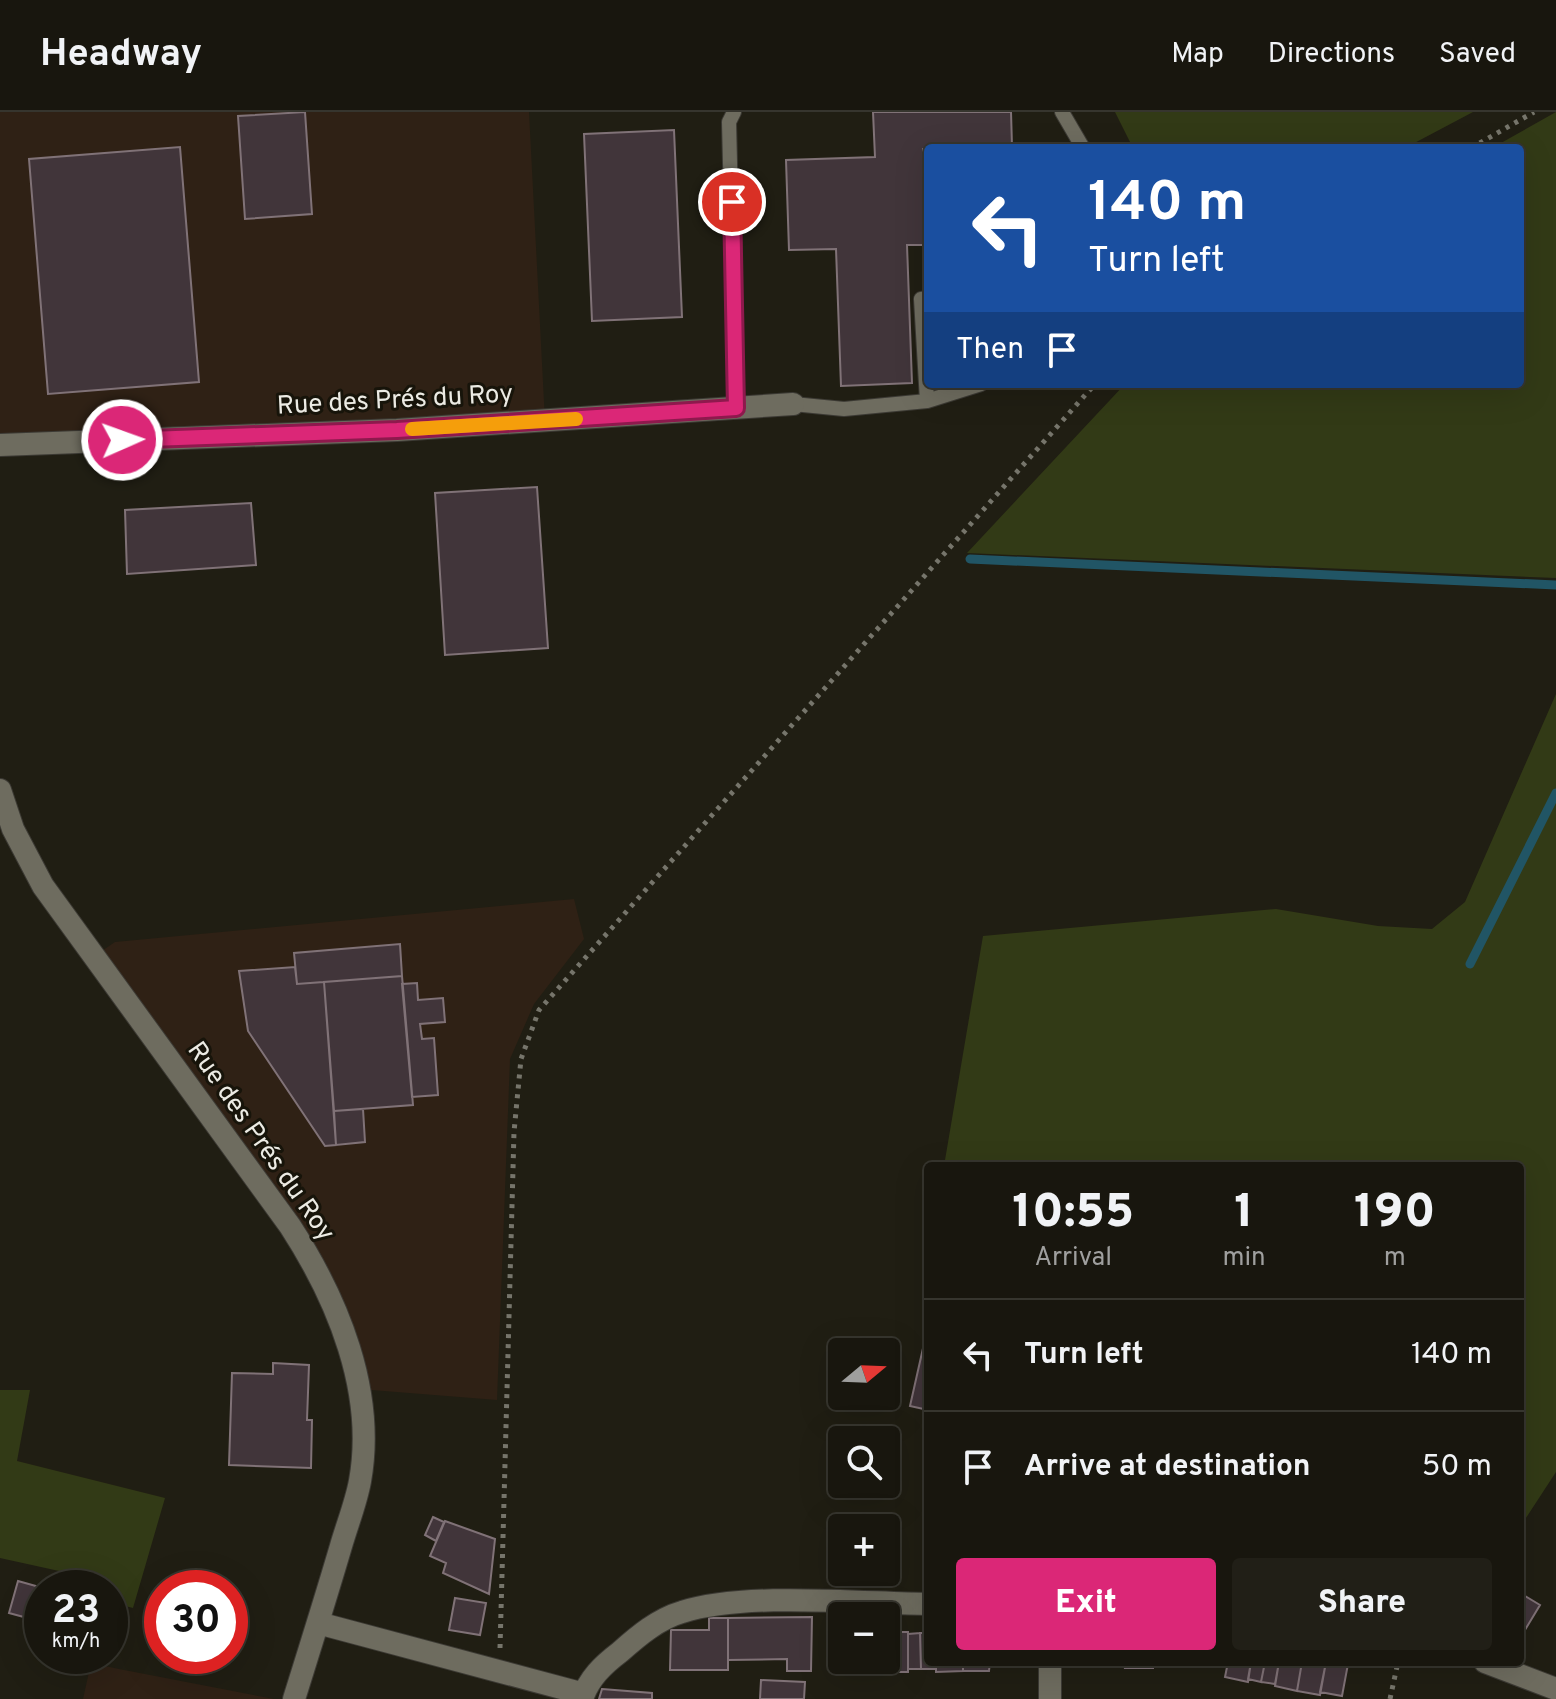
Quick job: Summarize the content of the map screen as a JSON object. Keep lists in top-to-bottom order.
{
  "streets": {
    "street": ["Rue des Prés du Roy"]
  },
  "north": "right",
  "page": {
    "header": "Headway",
    "nav": ["Map", "Directions", "Saved"],
    "turn": ["140 m", "Turn left"],
    "then": "Then",
    "eta": [
      "10:55",
      "Arrival",
      "1",
      "min",
      "190",
      "m"
    ],
    "list": [
      {
        "name": "Turn left",
        "value": "140 m"
      },
      {
        "name": "Arrive at destination",
        "value": "50 m"
      }
    ],
    "map_buttons": ["+", "−"],
    "buttons": ["Exit", "Share"],
    "speed": "23 km/h",
    "limit": "30"
  }
}
